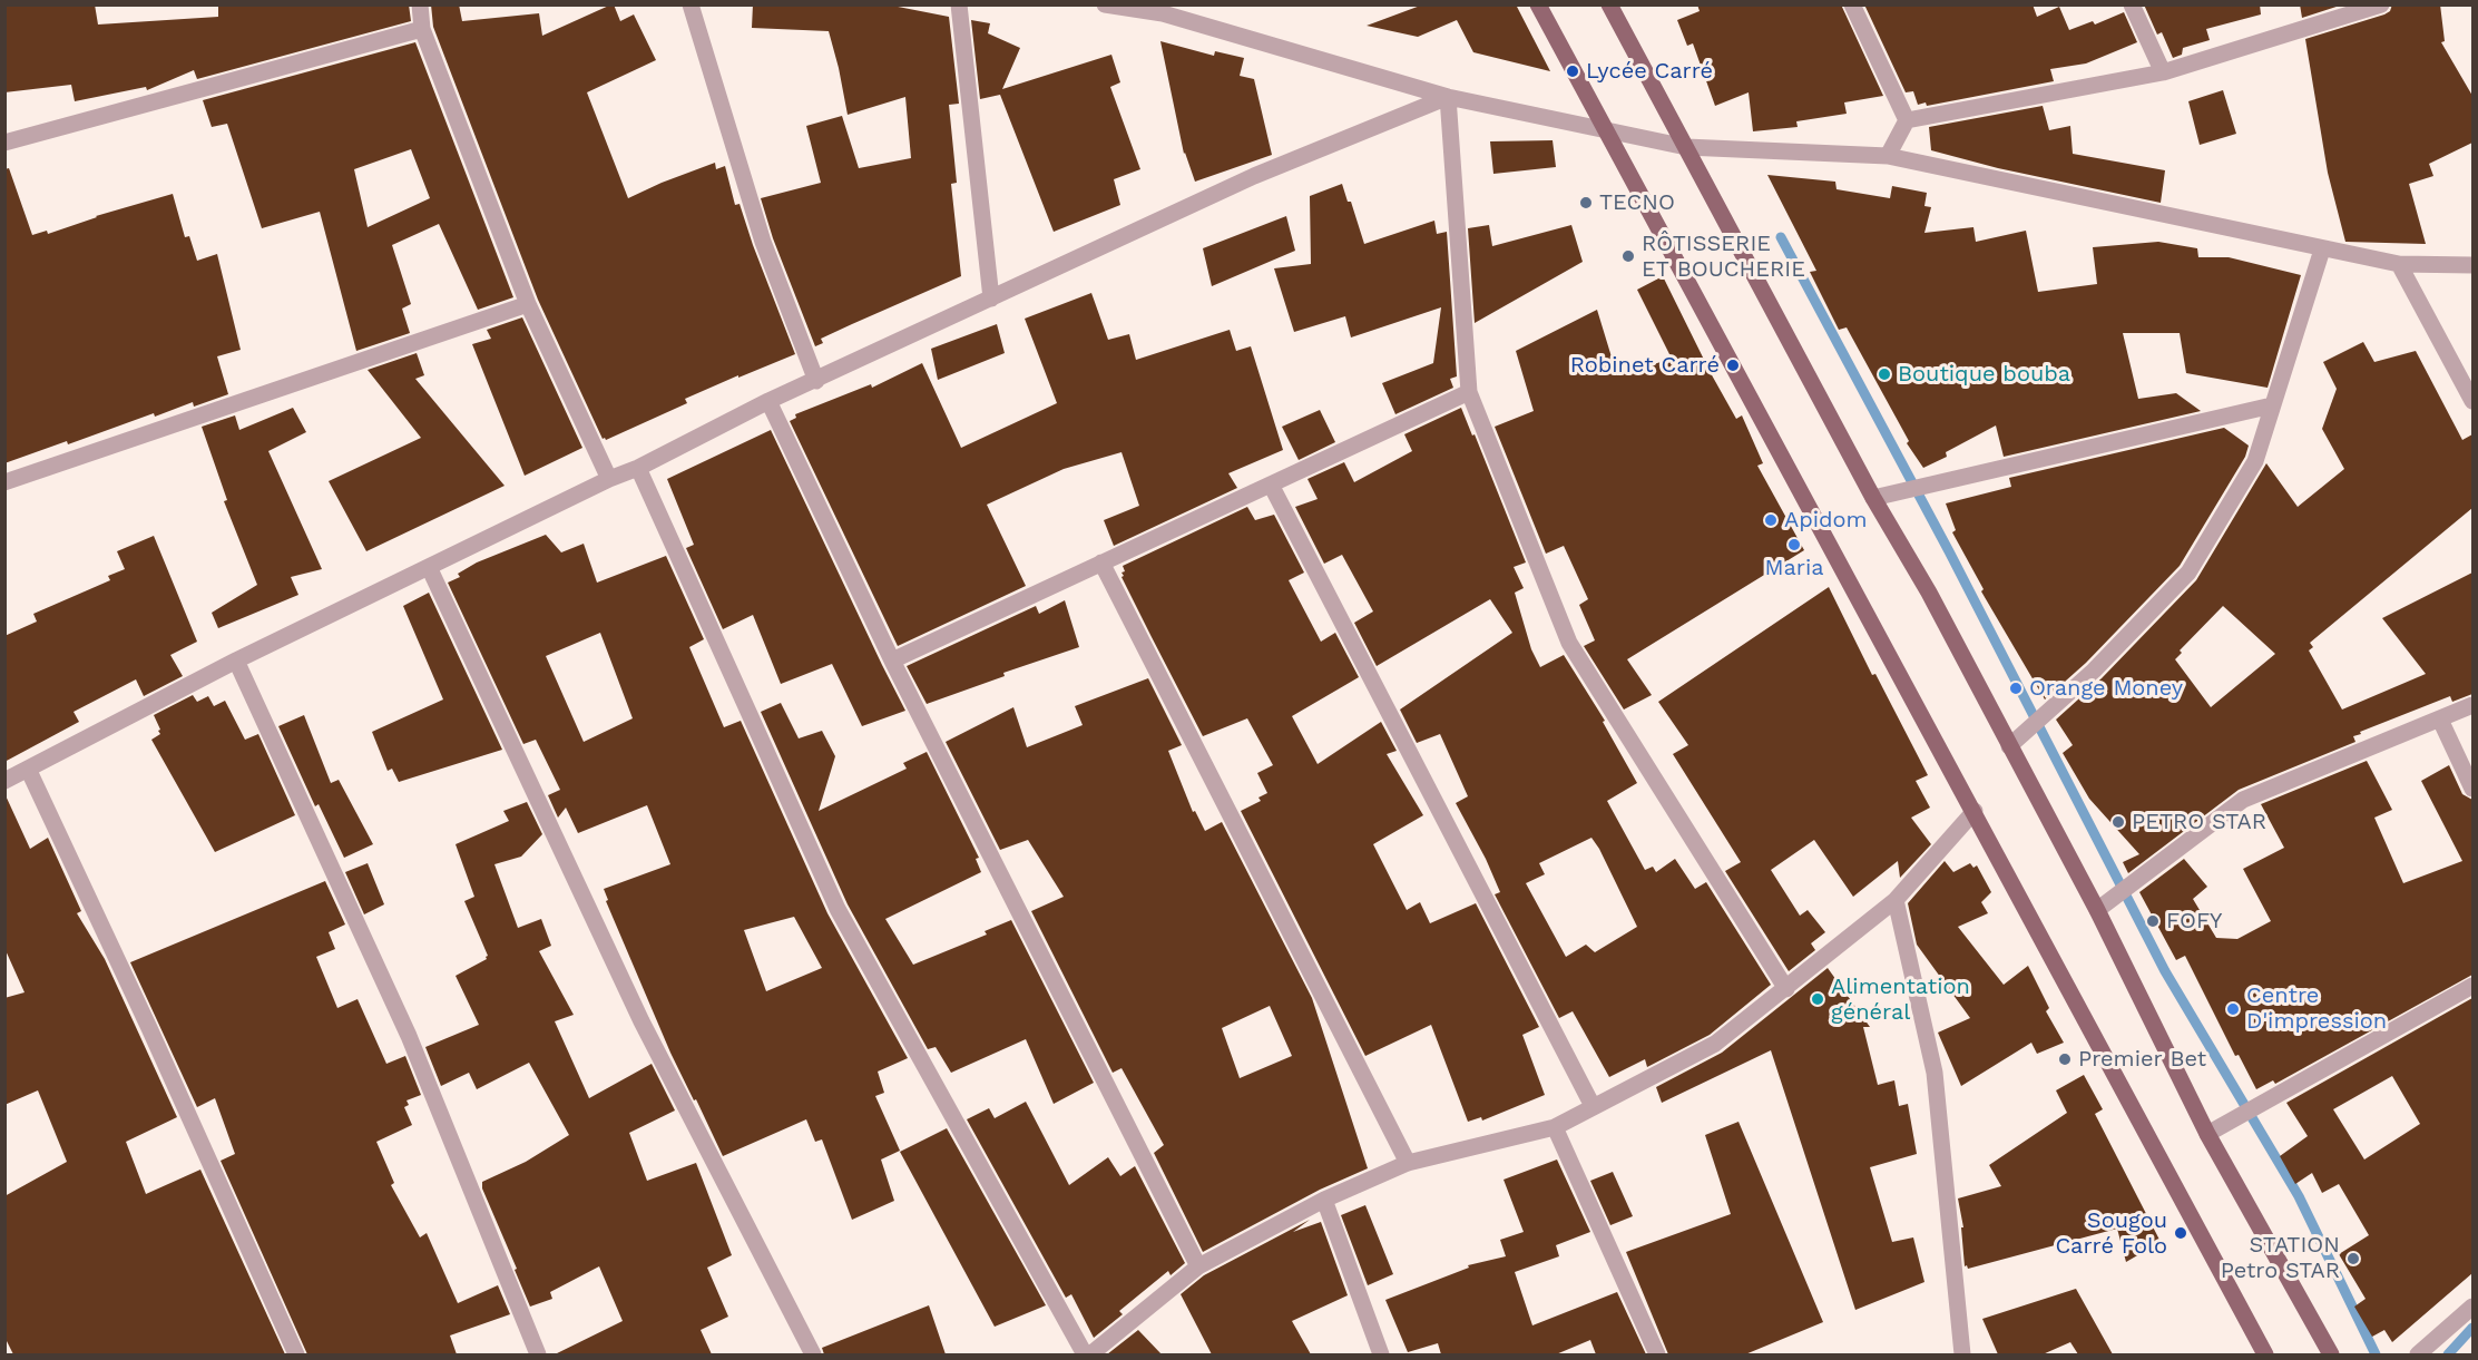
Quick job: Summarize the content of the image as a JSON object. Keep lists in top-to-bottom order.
{
  "places": [
    "Lycée Carré",
    "TECNO",
    "RÔTISSERIE ET BOUCHERIE",
    "Robinet Carré",
    "Boutique bouba",
    "Apidom",
    "Maria",
    "Orange Money",
    "PETRO STAR",
    "FOFY",
    "Alimentation général",
    "Centre D'impression",
    "Premier Bet",
    "Sougou Carré Folo",
    "STATION Petro STAR"
  ]
}
